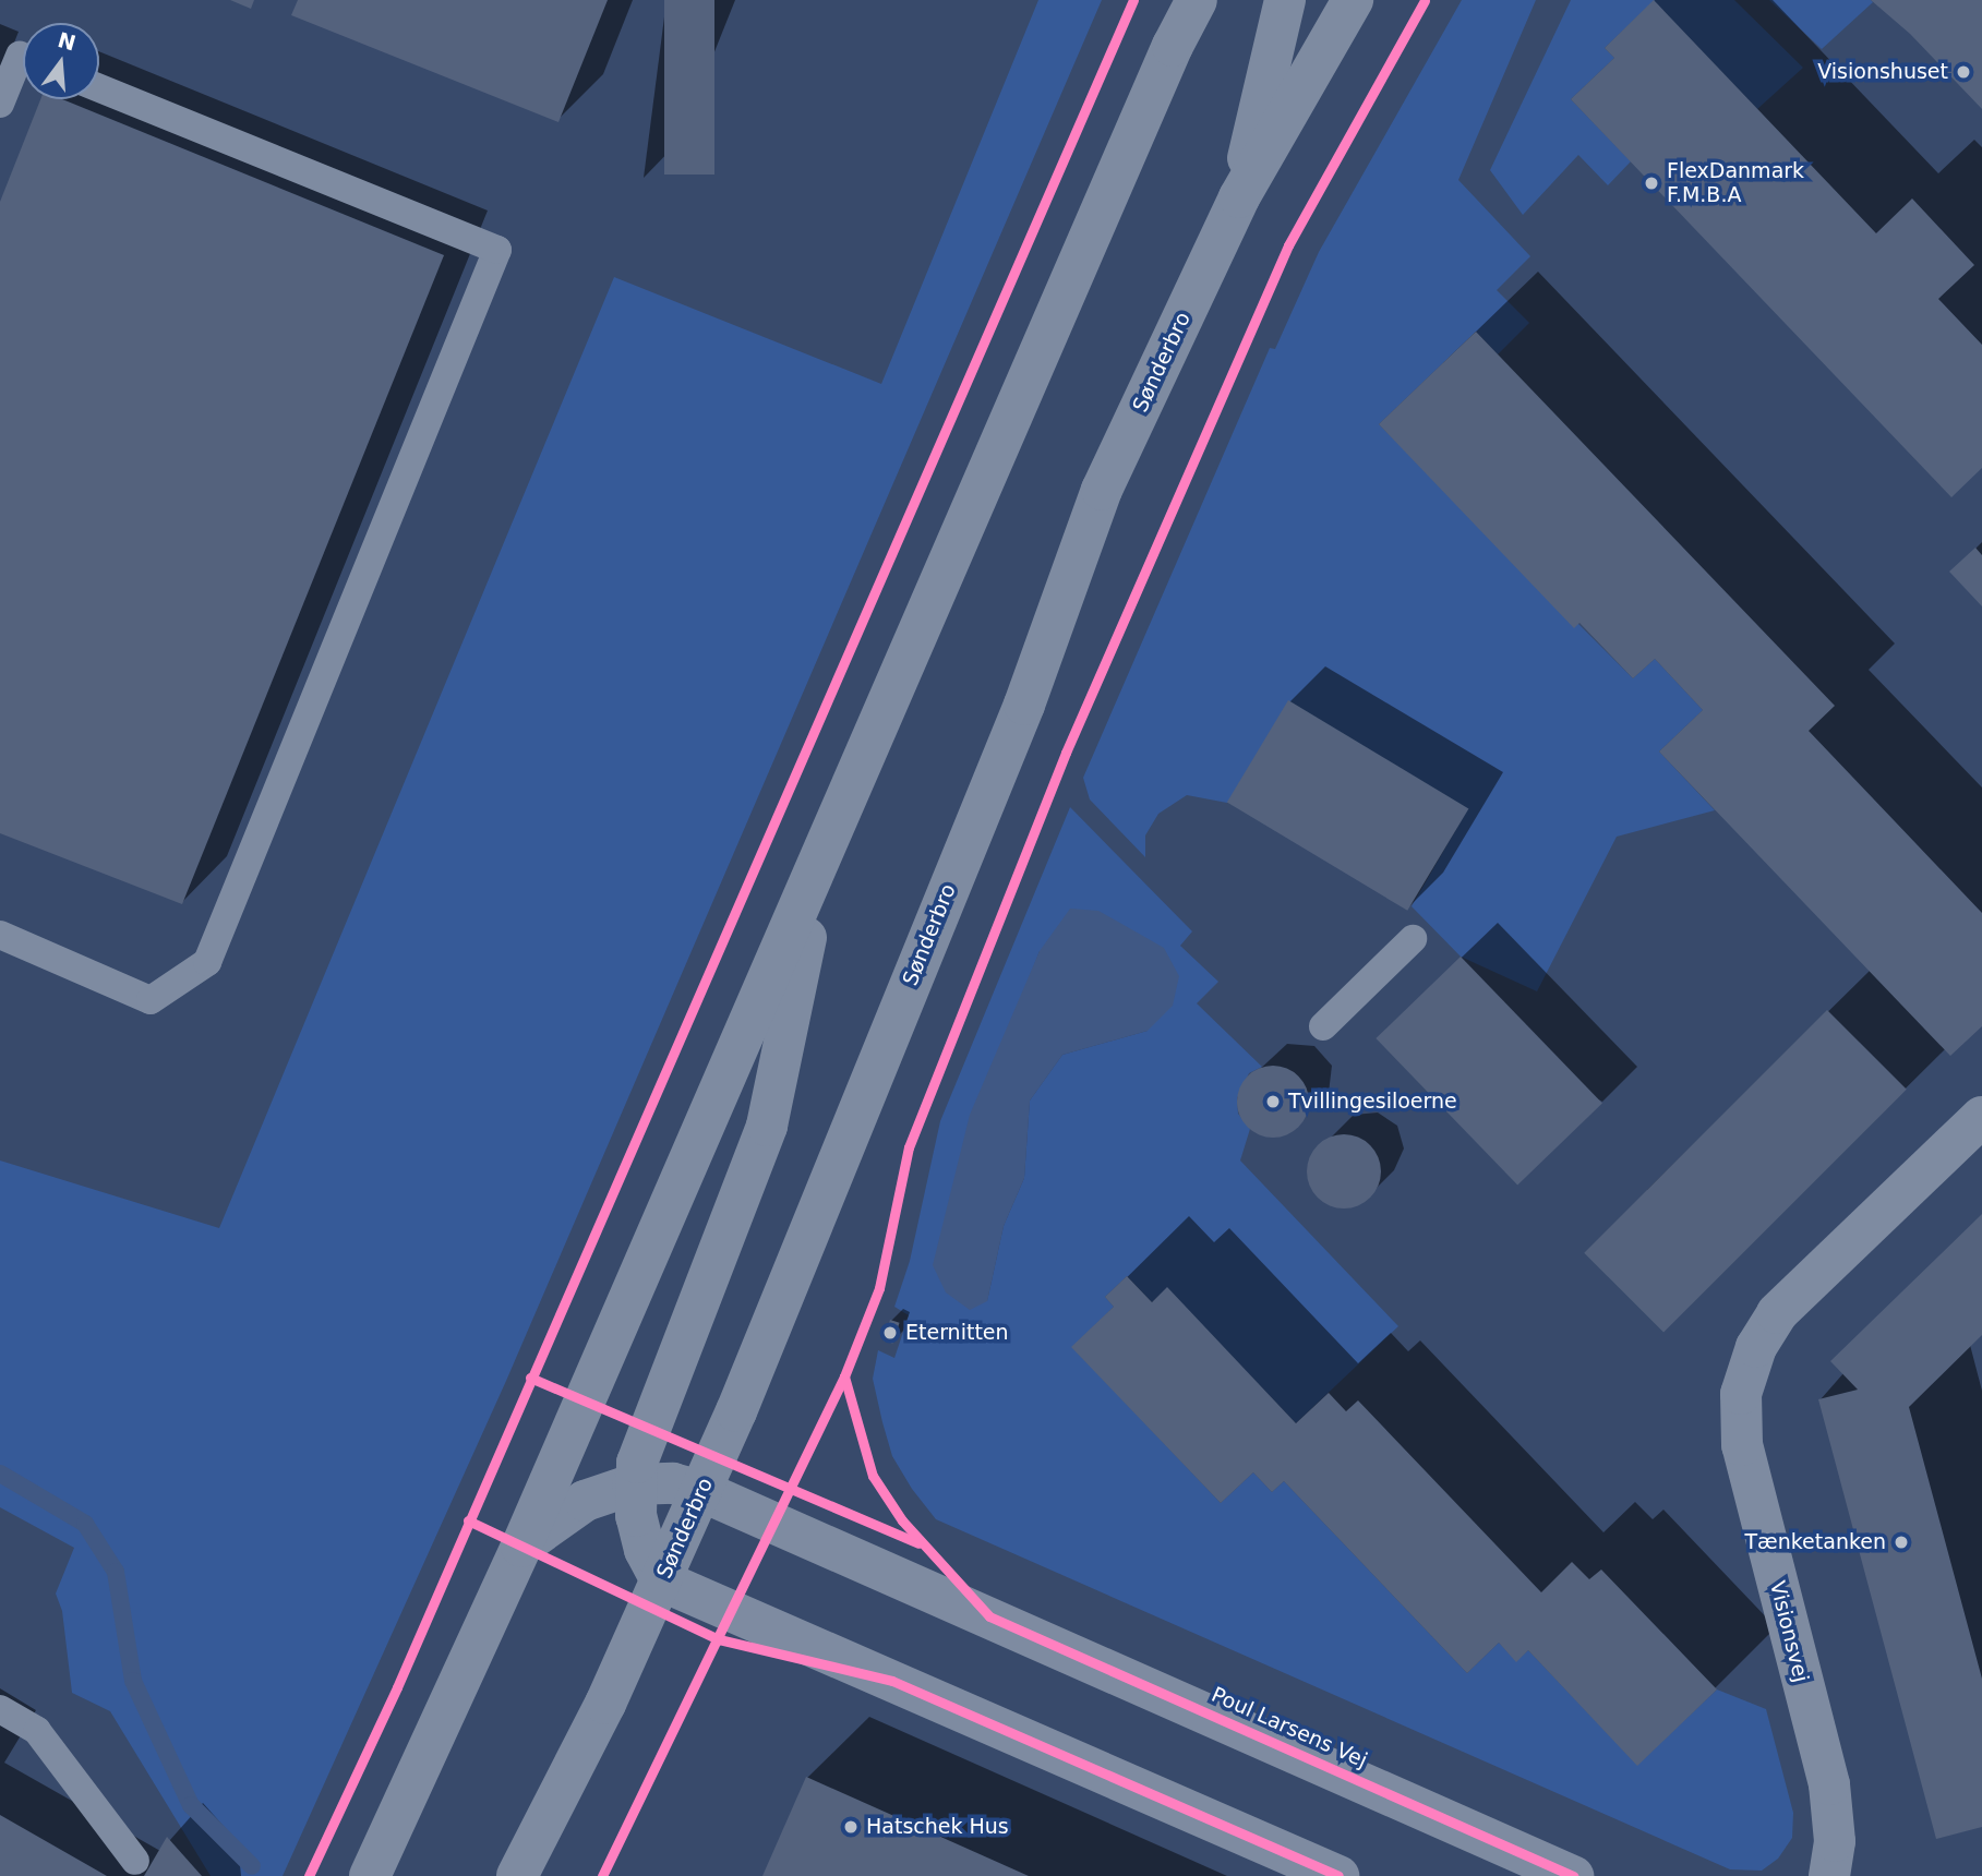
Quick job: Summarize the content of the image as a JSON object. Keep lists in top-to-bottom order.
{
  "streets": {
    "street": ["Sønderbro", "Visionsvej", "Poul Larsens Vej"]
  },
  "crossings": [
    ["Sønderbro", "Poul Larsens Vej"]
  ],
  "places": [
    "Visionshuset",
    "FlexDanmark F.M.B.A",
    "Tvillingesiloerne",
    "Eternitten",
    "Tænketanken",
    "Hatschek Hus"
  ],
  "north": "top"
}
